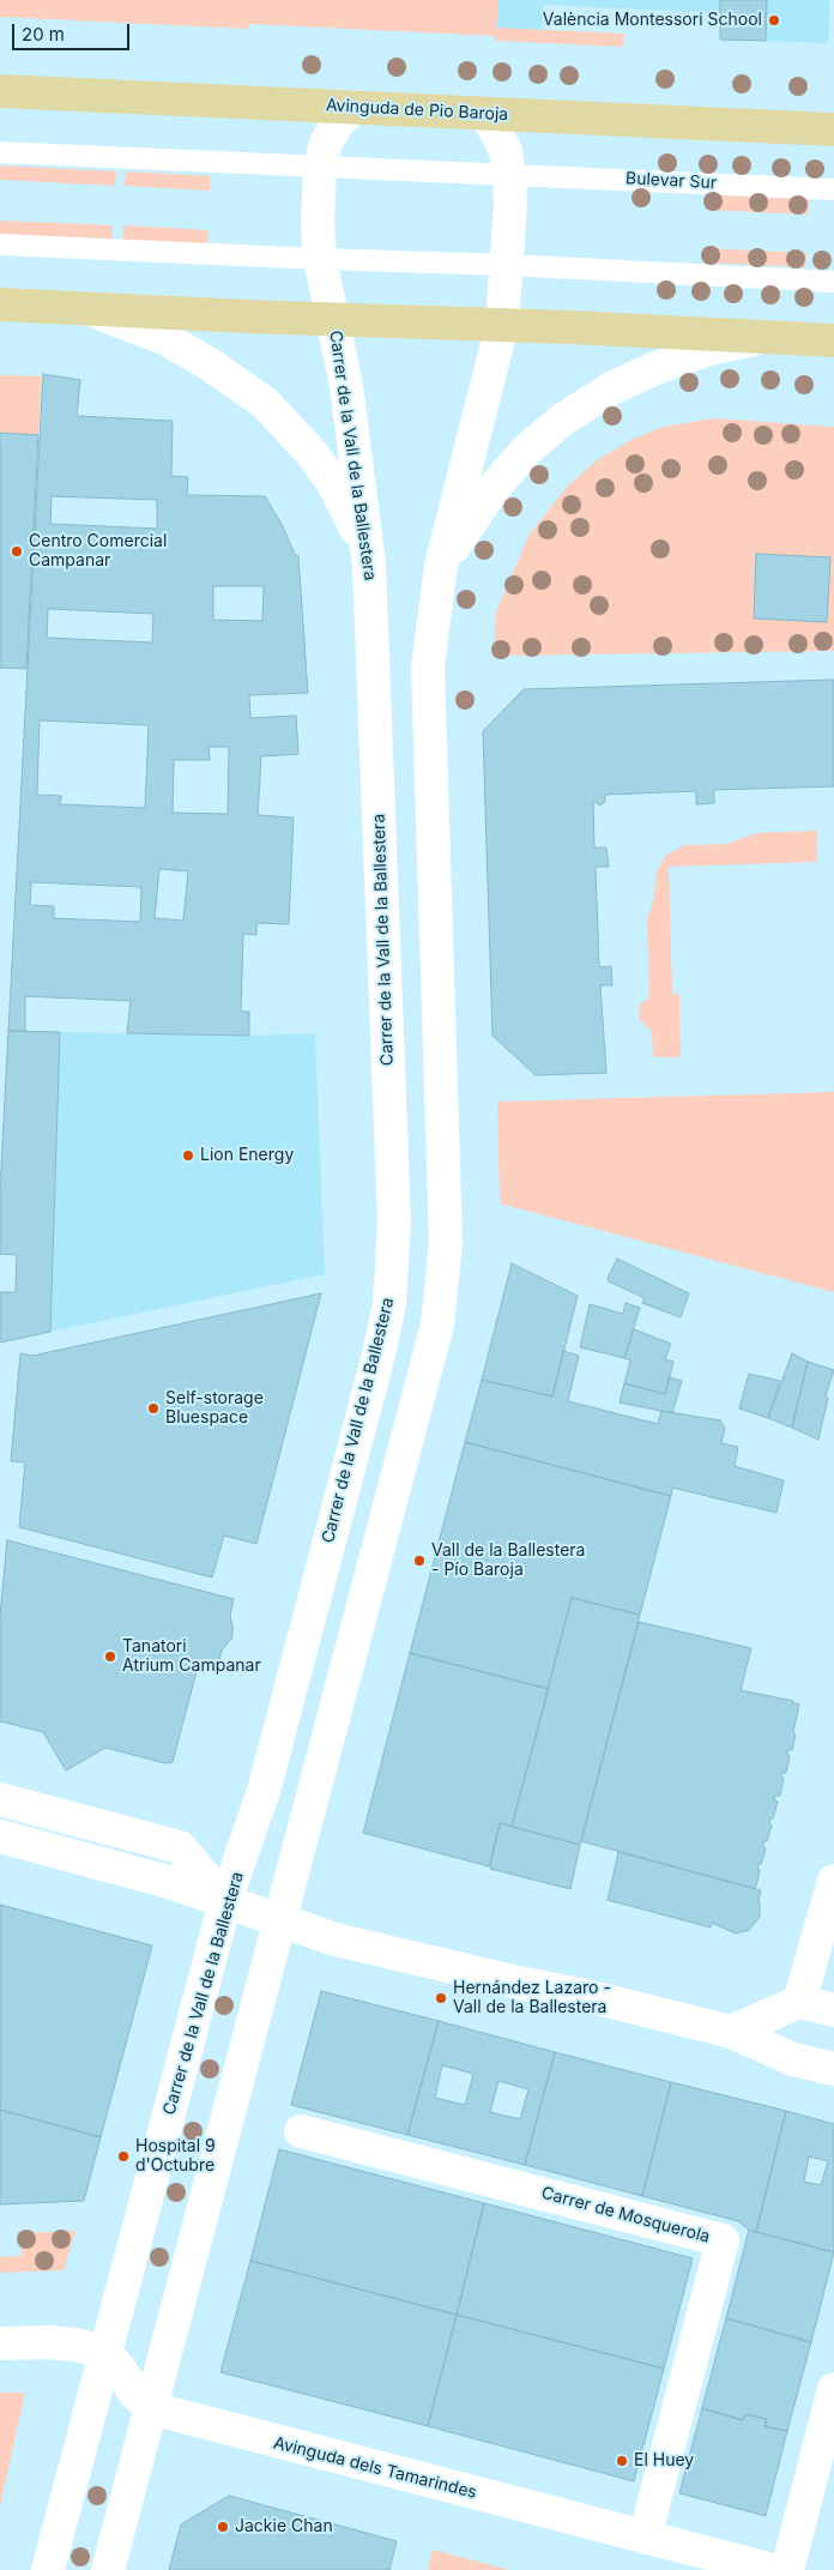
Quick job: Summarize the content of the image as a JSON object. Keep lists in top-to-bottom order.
{
  "streets": {
    "main road": ["Avinguda de Pio Baroja"],
    "street": ["Carrer de la Vall de la Ballestera", "Carrer de Mosquerola", "Avinguda dels Tamarindes"],
    "lane": ["Bulevar Sur"]
  },
  "crossings": [
    ["Avinguda de Pio Baroja", "Carrer de la Vall de la Ballestera"],
    ["Carrer de Mosquerola", "Avinguda dels Tamarindes"]
  ],
  "places": [
    "València Montessori School",
    "Centro Comercial Campanar",
    "Lion Energy",
    "Self-storage Bluespace",
    "Vall de la Ballestera - Pío Baroja",
    "Tanatori Atrium Campanar",
    "Hernández Lazaro - Vall de la Ballestera",
    "Hospital 9 d'Octubre",
    "El Huey",
    "Jackie Chan"
  ],
  "scale_bar": "20 m"
}
